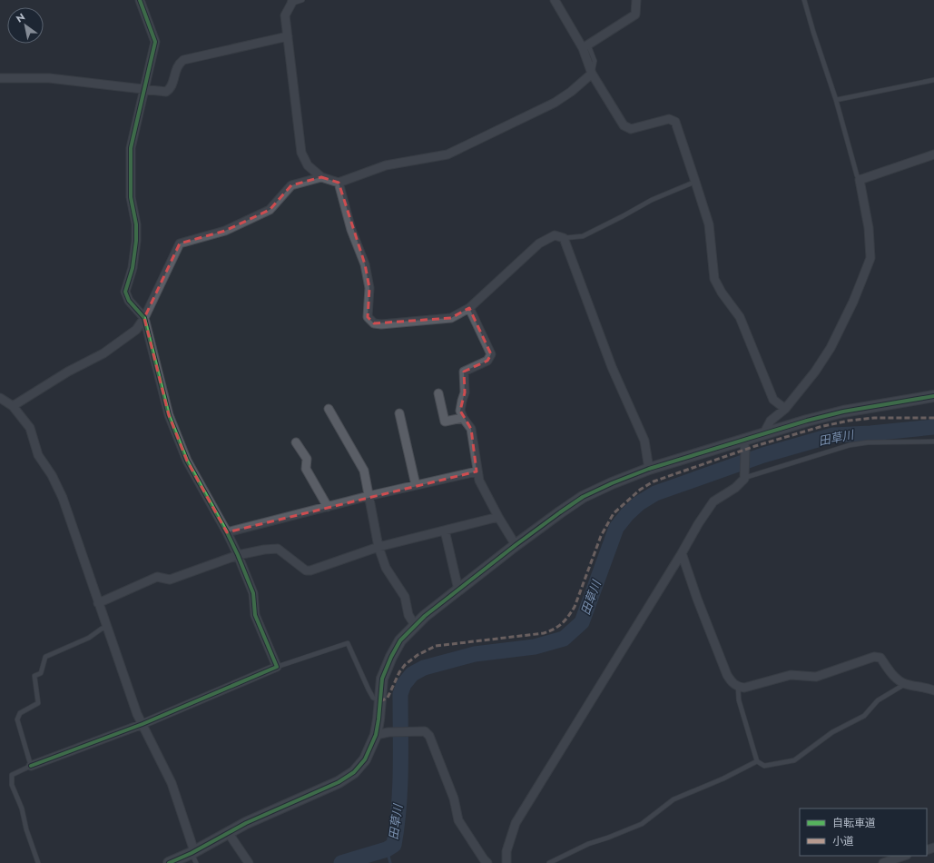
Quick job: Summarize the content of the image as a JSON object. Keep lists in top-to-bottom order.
{
  "water": ["田草川"],
  "legend": ["自転車道", "小道"],
  "north": "top left"
}
